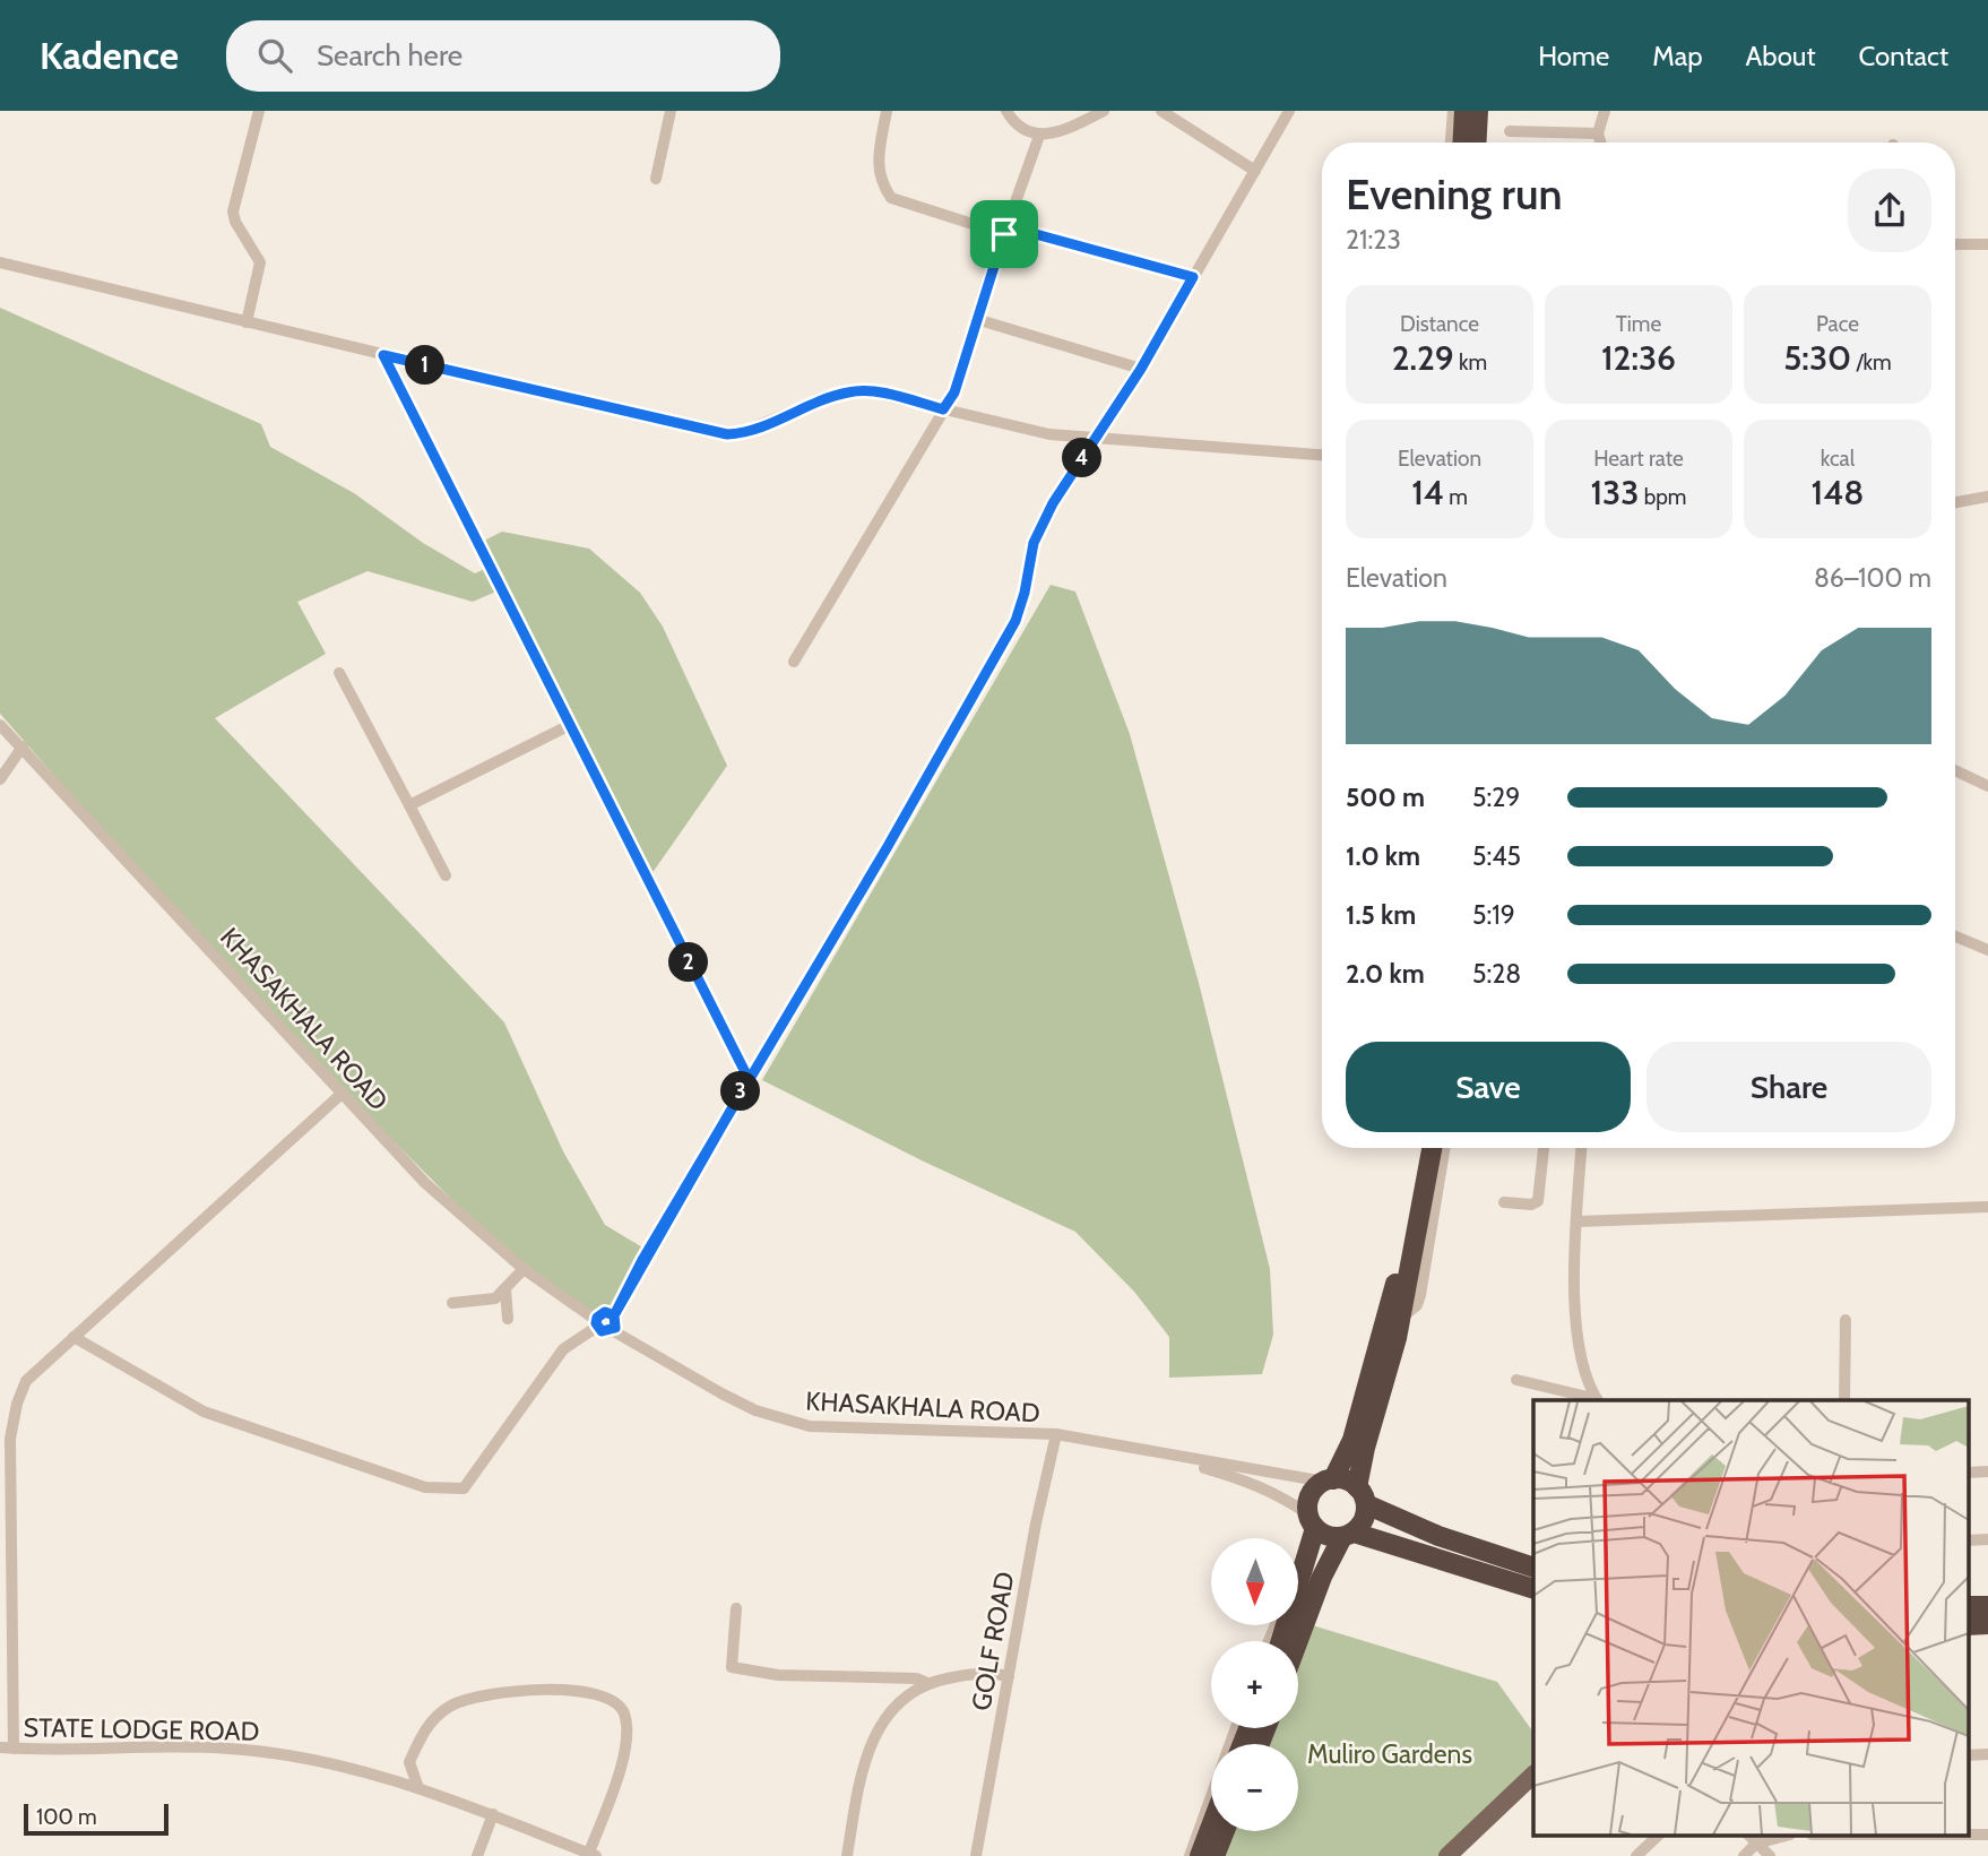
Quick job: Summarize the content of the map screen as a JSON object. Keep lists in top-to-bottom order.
{
  "streets": {
    "street": ["KHASAKHALA ROAD", "GOLF ROAD", "STATE LODGE ROAD"]
  },
  "crossings": [
    ["KHASAKHALA ROAD", "GOLF ROAD"]
  ],
  "parks": ["Muliro Gardens"],
  "scale_bar": "100 m",
  "north": "bottom",
  "page": {
    "header": "Kadence",
    "search": "Search here",
    "nav": [
      "Home",
      "Map",
      "About",
      "Contact"
    ],
    "heading": ["Evening run", "21:23"],
    "stats": [
      ["Distance", "2.29 km"],
      ["Time", "12:36"],
      ["Pace", "5:30 /km"],
      ["Elevation", "14 m"],
      ["Heart rate", "133 bpm"],
      ["kcal", "148"]
    ],
    "pins": [
      "1",
      "4",
      "2",
      "3"
    ],
    "chart": ["Elevation", "86–100 m"],
    "list": [
      {
        "name": "500 m",
        "note": "5:29"
      },
      {
        "name": "1.0 km",
        "note": "5:45"
      },
      {
        "name": "1.5 km",
        "note": "5:19"
      },
      {
        "name": "2.0 km",
        "note": "5:28"
      }
    ],
    "buttons": ["Save", "Share"],
    "map_buttons": ["+", "−"],
    "scale": "100 m"
  }
}
